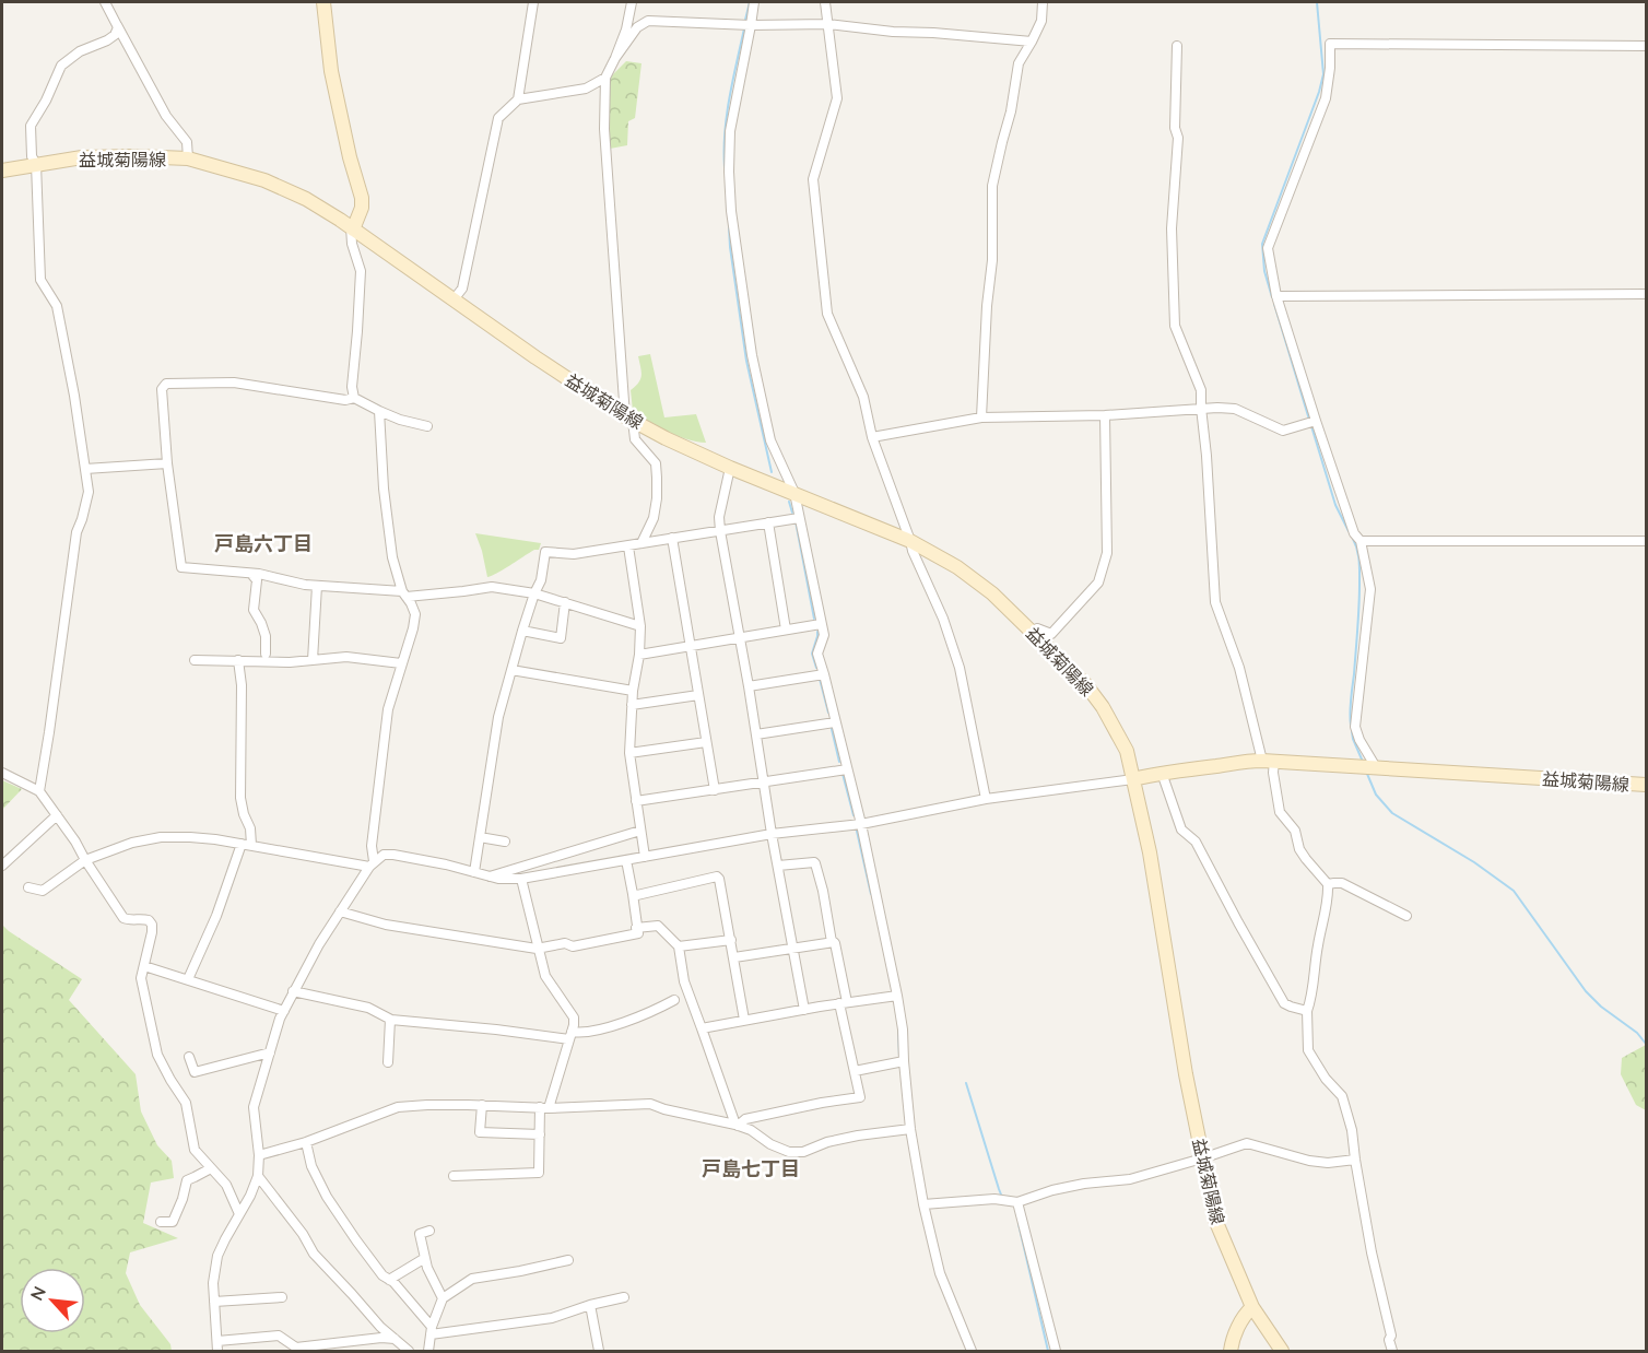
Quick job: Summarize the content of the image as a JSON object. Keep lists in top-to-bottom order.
{
  "streets": {
    "main road": ["益城菊陽線"]
  },
  "districts": ["戸島六丁目", "戸島七丁目"],
  "north": "top left"
}
